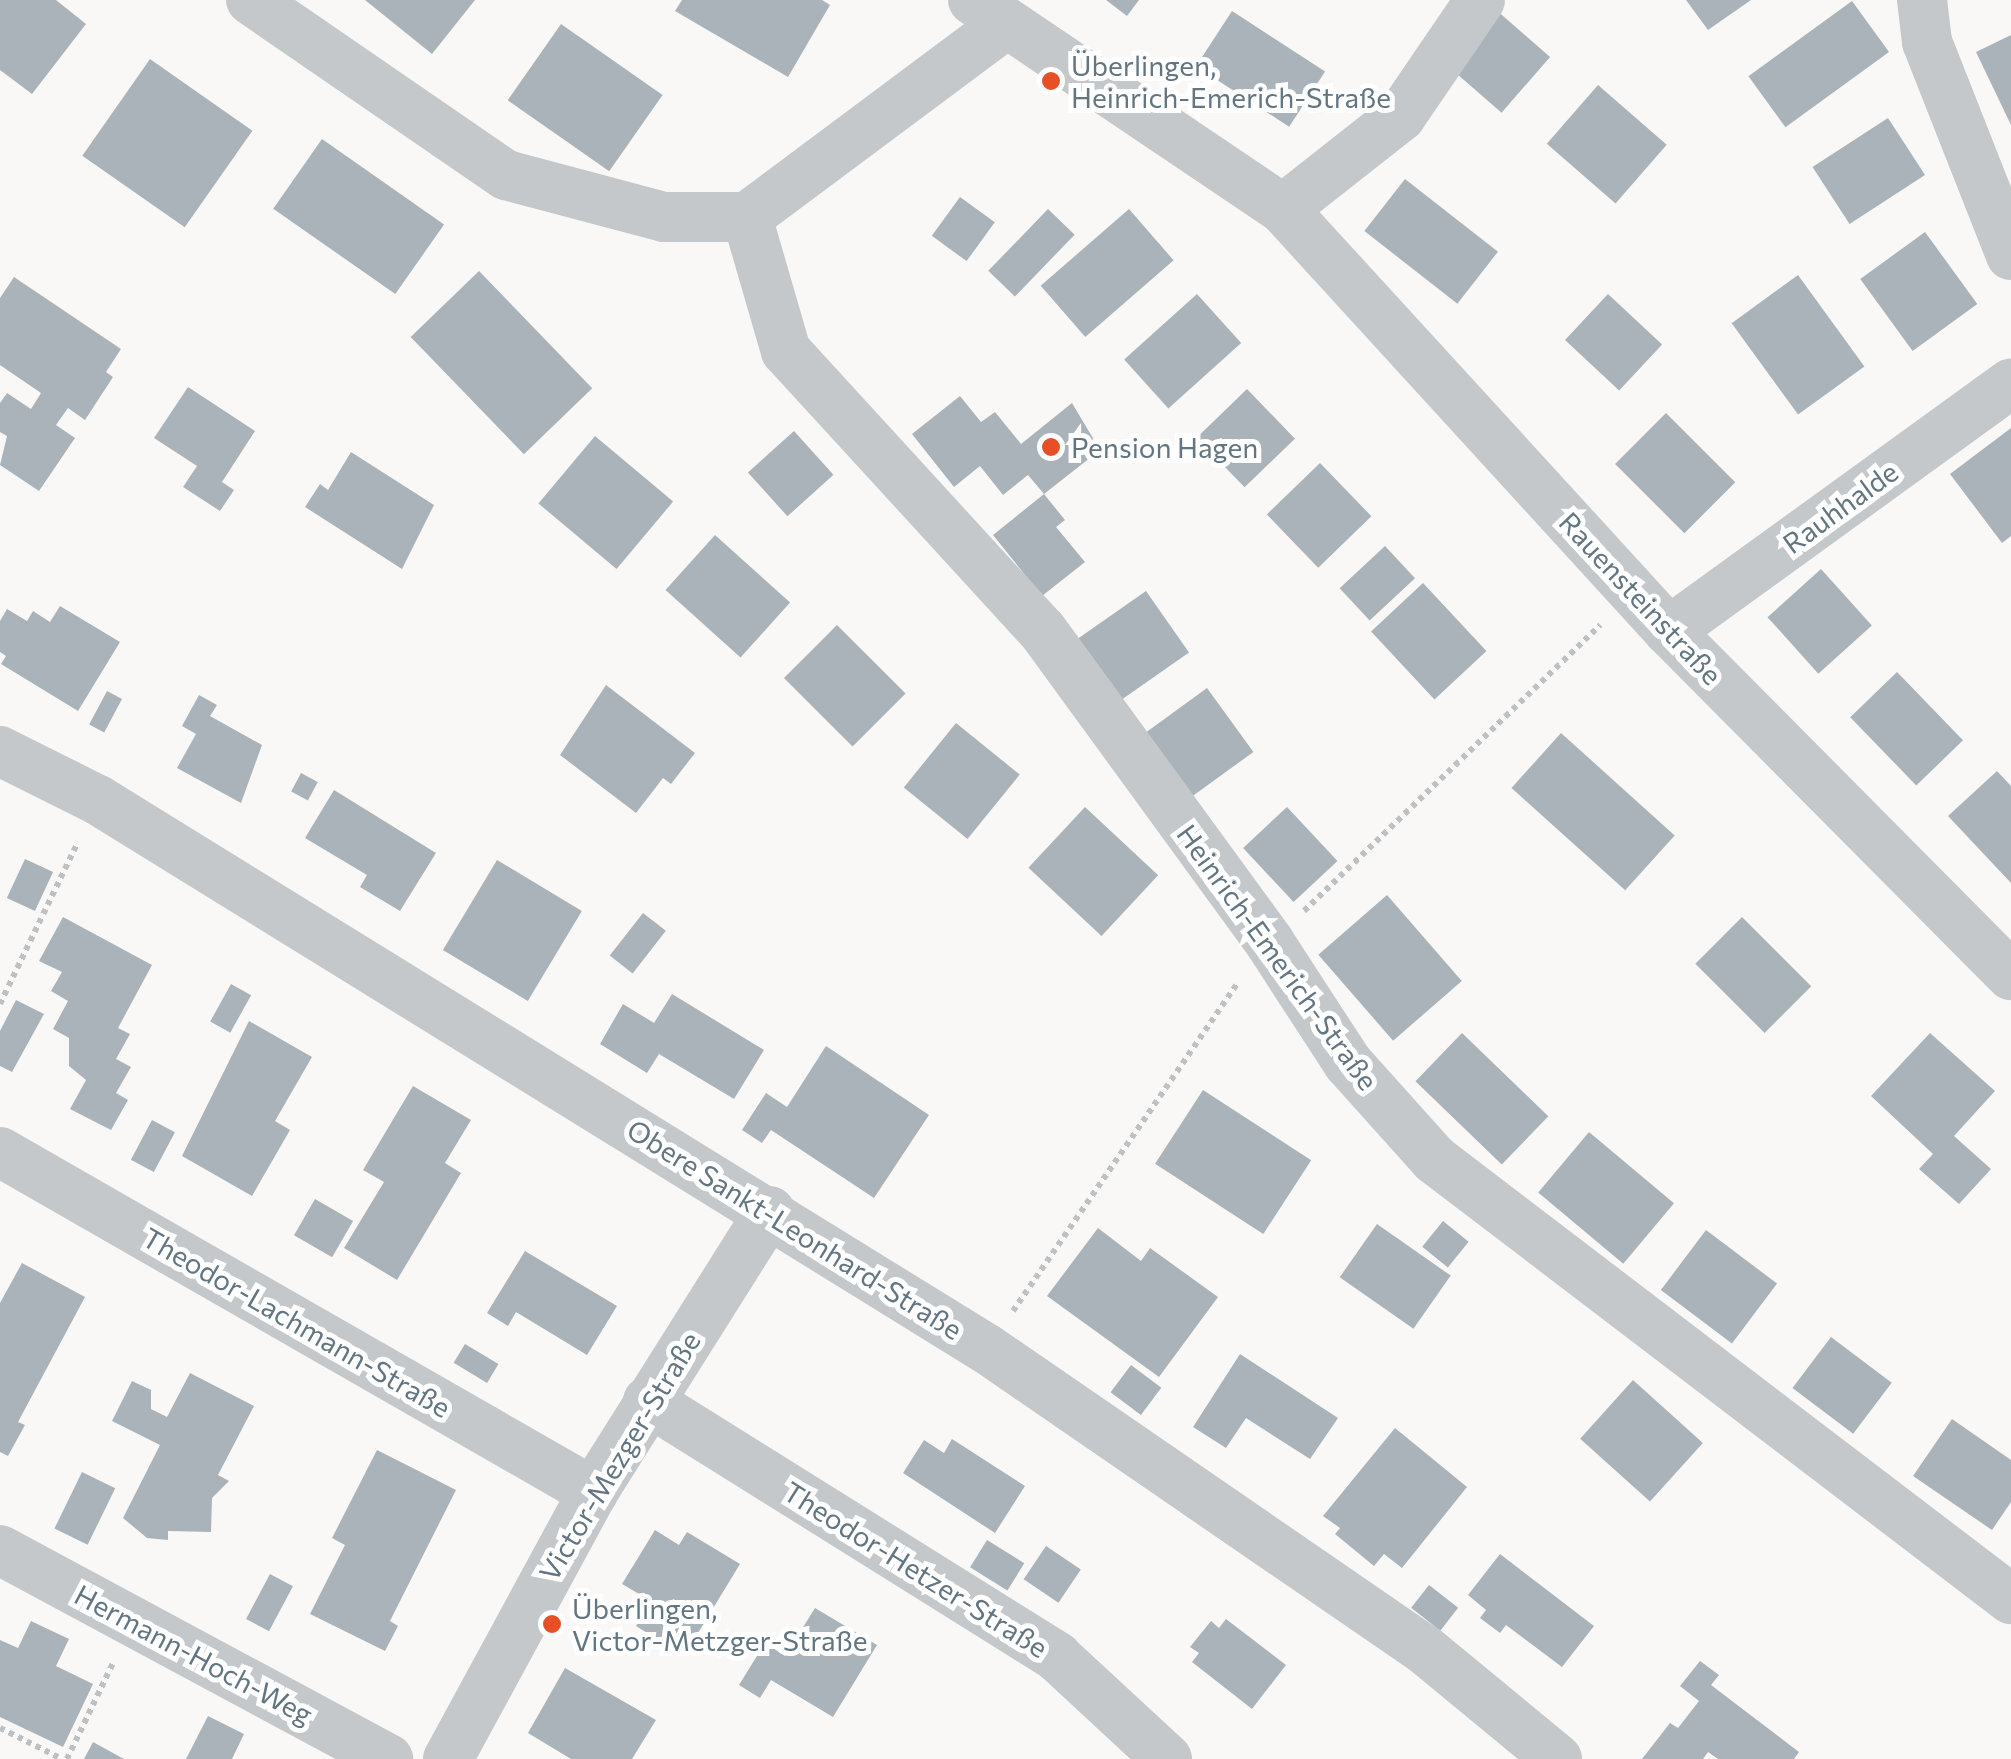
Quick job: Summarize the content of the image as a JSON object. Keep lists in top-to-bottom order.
{
  "streets": {
    "street": [
      "Rauhhalde",
      "Rauensteinstraße",
      "Heinrich-Emerich-Straße",
      "Obere Sankt-Leonhard-Straße",
      "Theodor-Lachmann-Straße",
      "Victor-Mezger-Straße",
      "Theodor-Hetzer-Straße",
      "Hermann-Hoch-Weg"
    ]
  },
  "crossings": [
    ["Rauhhalde", "Rauensteinstraße"],
    ["Obere Sankt-Leonhard-Straße", "Victor-Mezger-Straße"],
    ["Theodor-Lachmann-Straße", "Victor-Mezger-Straße"],
    ["Victor-Mezger-Straße", "Theodor-Hetzer-Straße"]
  ],
  "places": ["Überlingen, Heinrich-Emerich-Straße", "Pension Hagen", "Überlingen, Victor-Metzger-Straße"]
}
